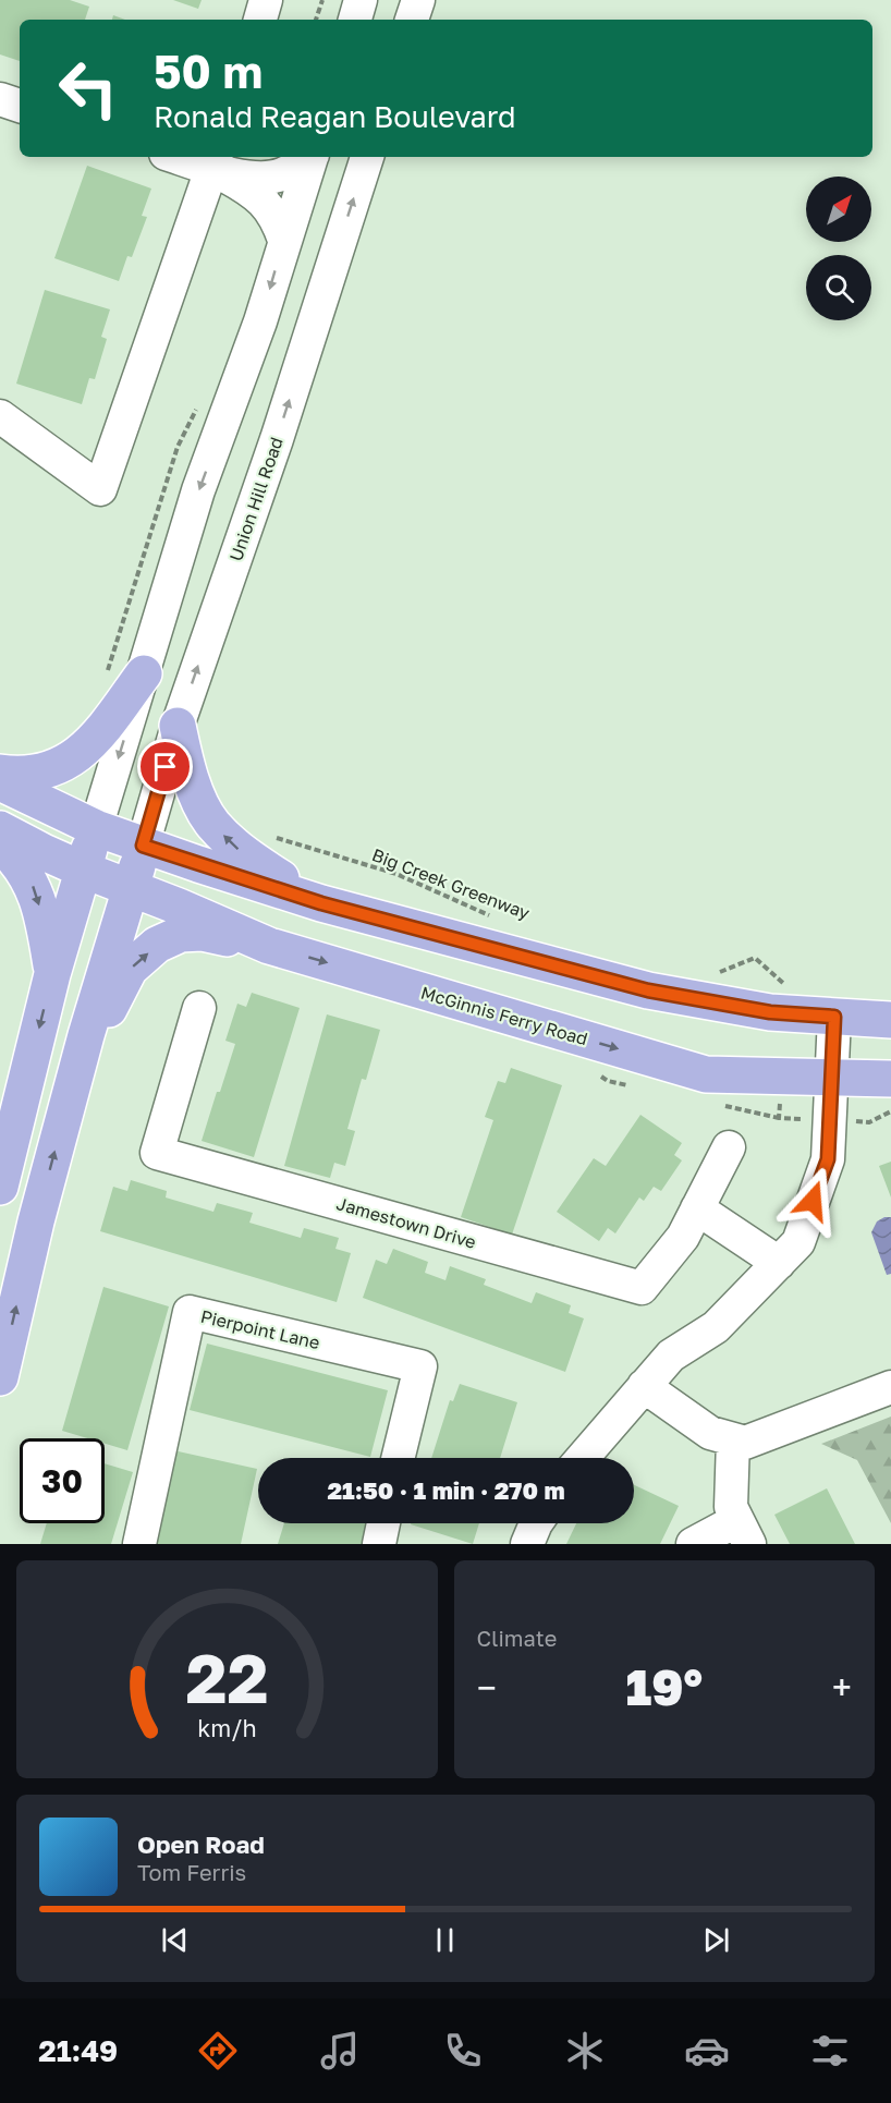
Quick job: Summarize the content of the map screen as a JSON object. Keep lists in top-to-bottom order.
{
  "streets": {
    "main road": ["McGinnis Ferry Road"],
    "street": ["Union Hill Road", "Jamestown Drive", "Pierpoint Lane"],
    "path": ["Big Creek Greenway"]
  },
  "north": "top right",
  "page": {
    "turn": ["50 m", "Ronald Reagan Boulevard"],
    "limit": "30",
    "trip": "21:50 · 1 min · 270 m",
    "tile": "Climate",
    "heat": ["−", "19°", "+"],
    "song": ["Open Road", "Tom Ferris"],
    "tabs": "21:49",
    "gauge": ["22", "km/h"]
  }
}
